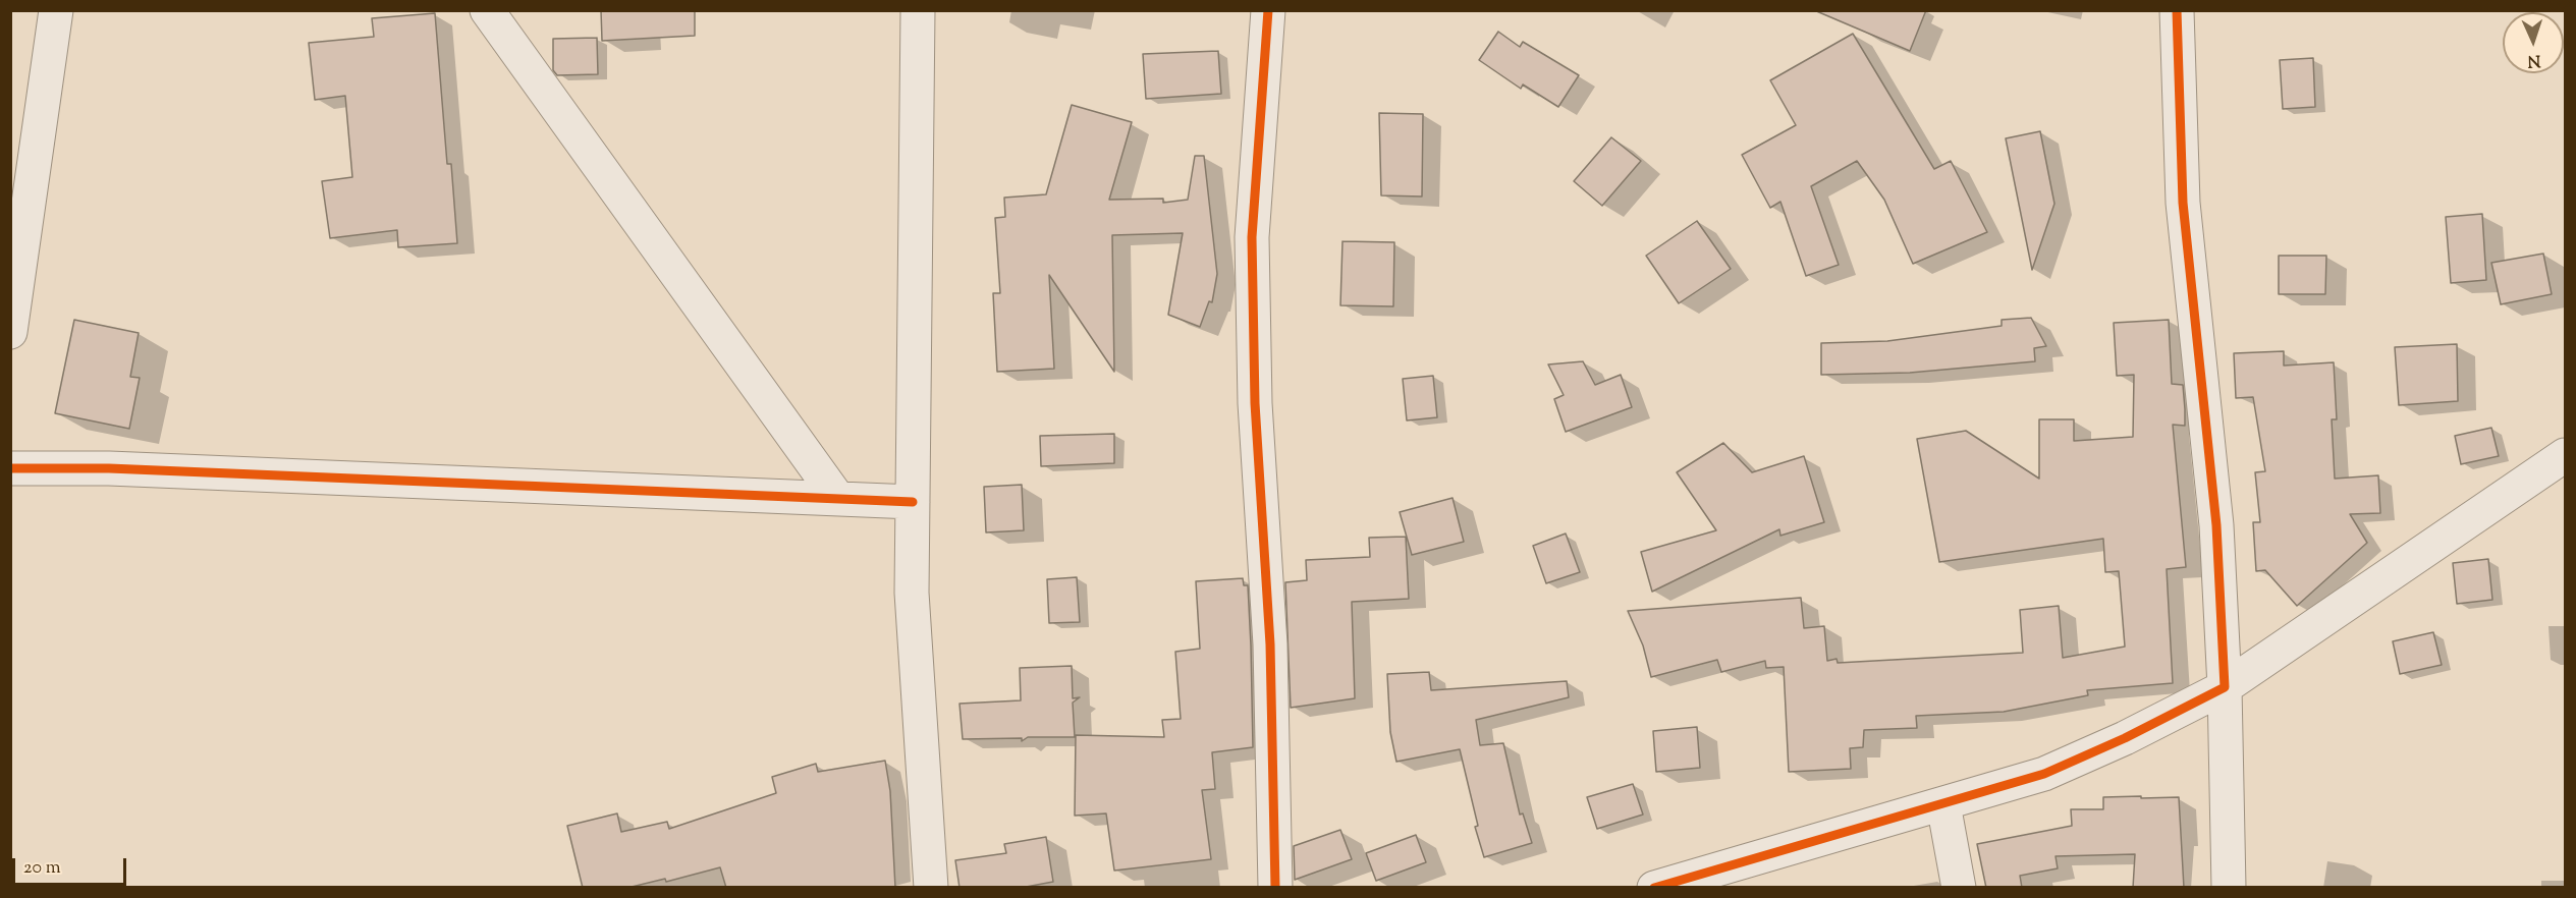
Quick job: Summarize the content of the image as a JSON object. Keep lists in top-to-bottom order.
{
  "scale_bar": "20 m",
  "north": "bottom"
}
